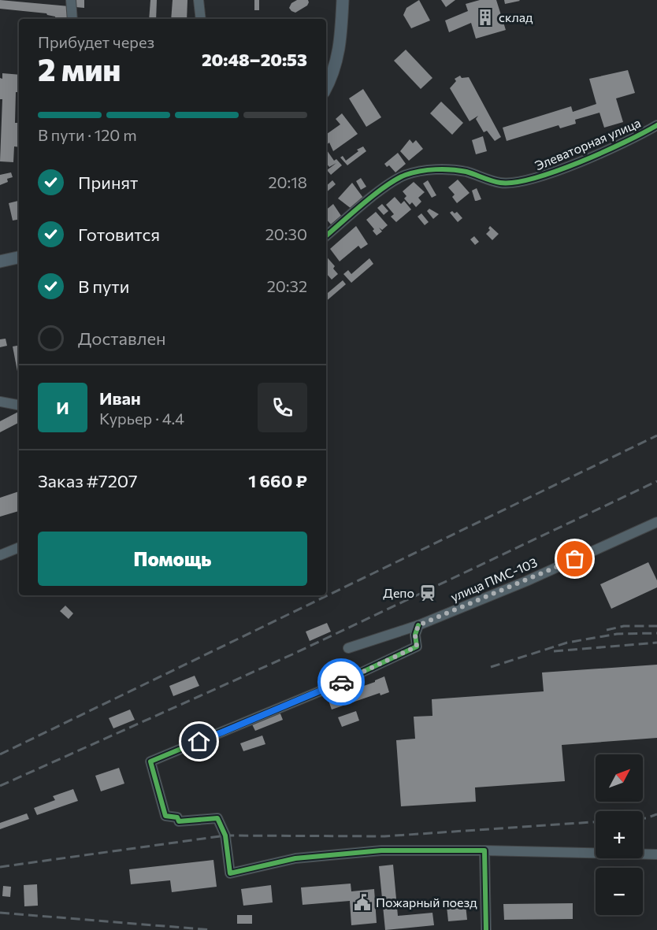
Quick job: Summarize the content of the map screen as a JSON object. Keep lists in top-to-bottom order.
{
  "streets": {
    "street": ["Элеваторная улица", "улица ПМС-103"]
  },
  "places": {
    "building": ["склад"],
    "station": ["Депо"],
    "public building": ["Пожарный поезд"]
  },
  "north": "top right",
  "page": {
    "heading": ["2 мин", "Прибудет через", "20:48–20:53"],
    "panel": [
      "Иван",
      "Курьер · 4.4",
      "Заказ #7207",
      "1 660 ₽"
    ],
    "bar": "В пути · 120 m",
    "list": [
      ["Принят", "20:18"],
      ["Готовится", "20:30"],
      ["В пути", "20:32"],
      "Доставлен"
    ],
    "round": "И",
    "buttons": "Помощь",
    "map_buttons": ["+", "−"]
  }
}
